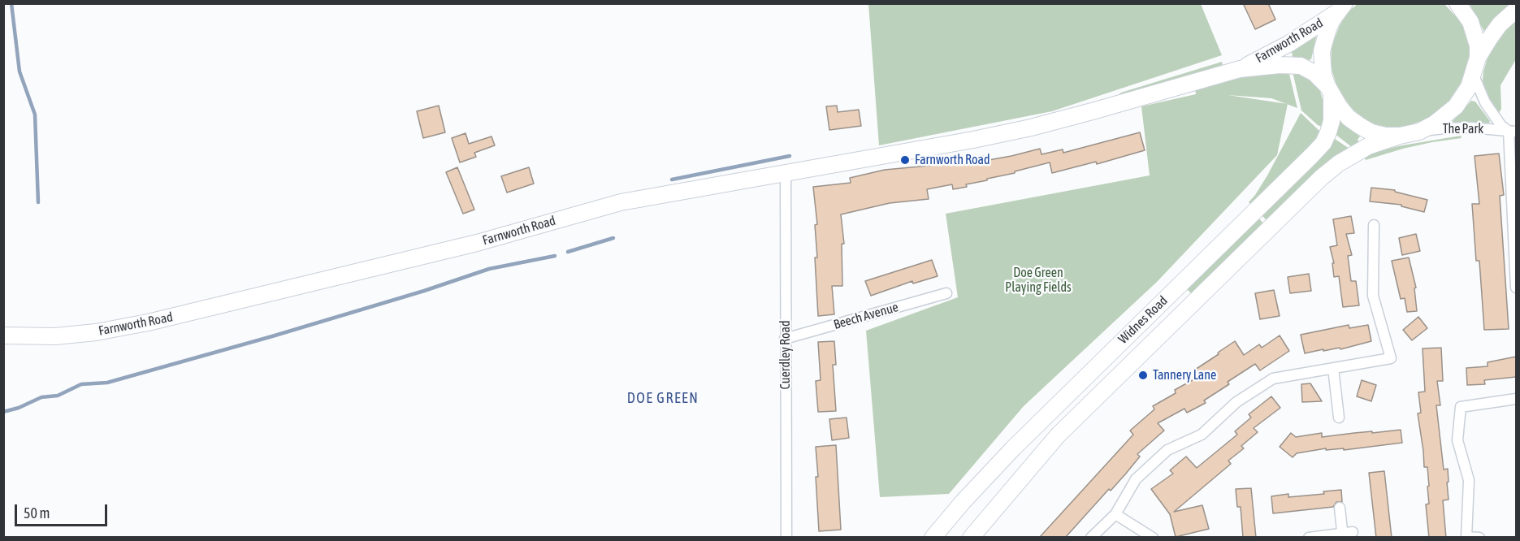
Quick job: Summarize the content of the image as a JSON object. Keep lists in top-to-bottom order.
{
  "streets": {
    "main road": ["Farnworth Road", "Widnes Road"],
    "street": ["The Park", "Beech Avenue", "Cuerdley Road"]
  },
  "crossings": [
    ["Farnworth Road", "Widnes Road"],
    ["Farnworth Road", "Cuerdley Road"],
    ["Beech Avenue", "Cuerdley Road"]
  ],
  "districts": ["DOE GREEN"],
  "parks": ["Doe Green Playing Fields"],
  "places": ["Farnworth Road", "Tannery Lane"],
  "scale_bar": "50 m"
}
